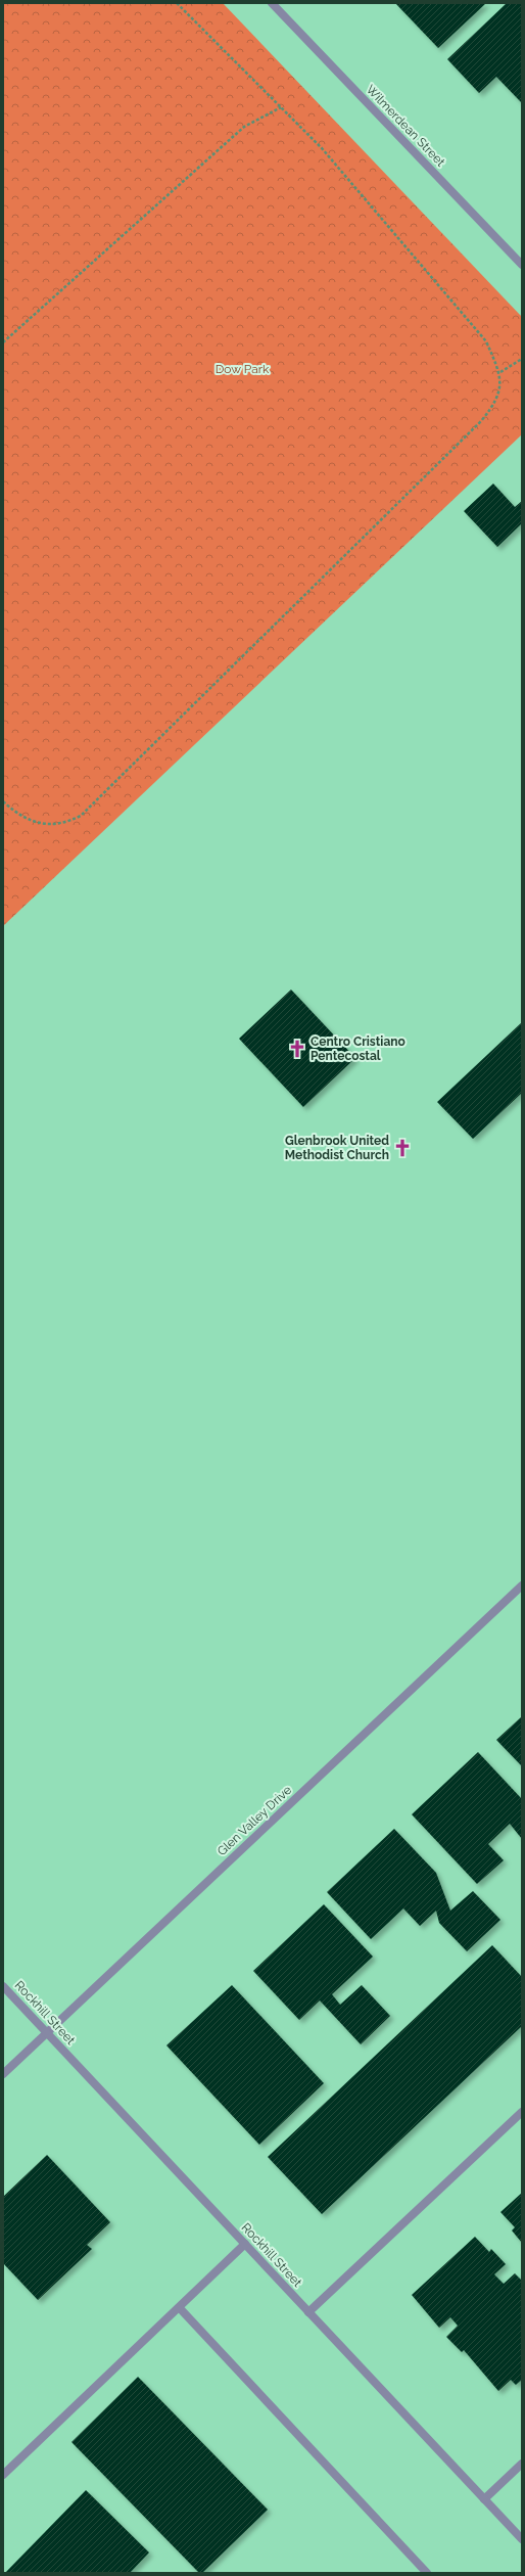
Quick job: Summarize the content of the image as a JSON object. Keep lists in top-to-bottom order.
{
  "streets": {
    "street": ["Wilmerdean Street", "Glen Valley Drive", "Rockhill Street"]
  },
  "crossings": [
    ["Glen Valley Drive", "Rockhill Street"]
  ],
  "parks": ["Dow Park"],
  "places": {
    "church": ["Centro Cristiano Pentecostal", "Glenbrook United Methodist Church"]
  }
}
